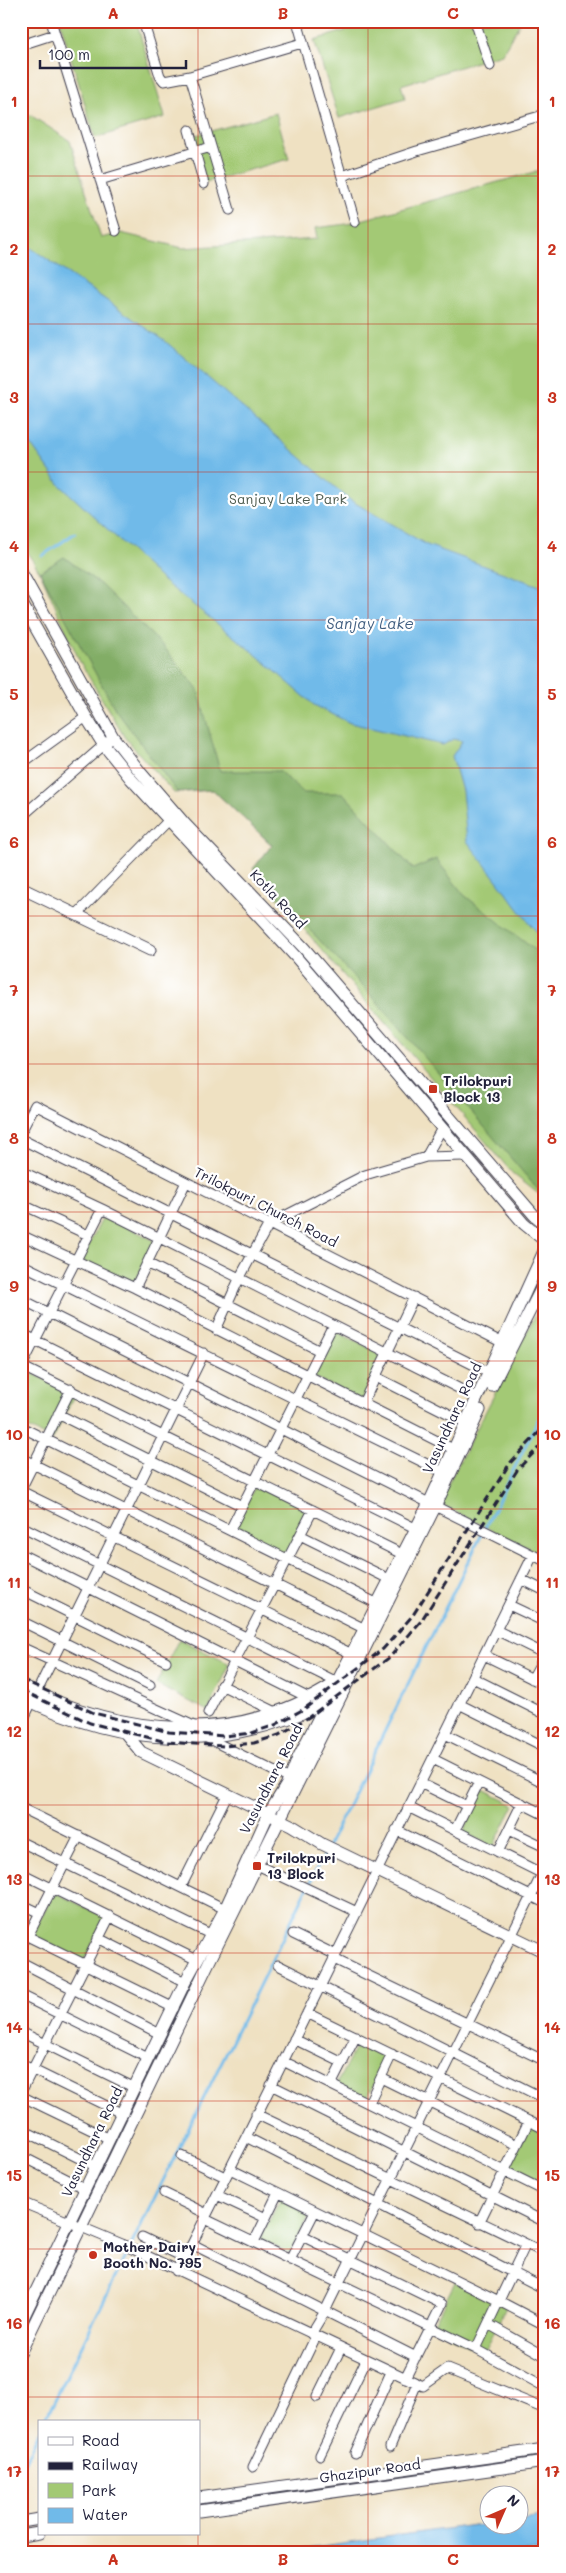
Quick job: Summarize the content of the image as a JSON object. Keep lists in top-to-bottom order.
{
  "streets": {
    "street": [
      "Kotla Road",
      "Trilokpuri Church Road",
      "Vasundhara Road",
      "Ghazipur Road"
    ]
  },
  "crossings": [
    ["Trilokpuri Church Road", "Vasundhara Road"]
  ],
  "water": ["Sanjay Lake"],
  "parks": ["Sanjay Lake Park"],
  "places": {
    "transit": ["Trilokpuri Block 13", "Trilokpuri 13 Block"],
    "other": ["Mother Dairy Booth No. 795"]
  },
  "legend": [
    "Road",
    "Railway",
    "Park",
    "Water"
  ],
  "scale_bar": "100 m",
  "north": "top right",
  "grid": {
    "columns": ["A", "B", "C"],
    "rows": [
      "1",
      "2",
      "3",
      "4",
      "5",
      "6",
      "7",
      "8",
      "9",
      "10",
      "11",
      "12",
      "13",
      "14",
      "15",
      "16",
      "17"
    ]
  }
}
